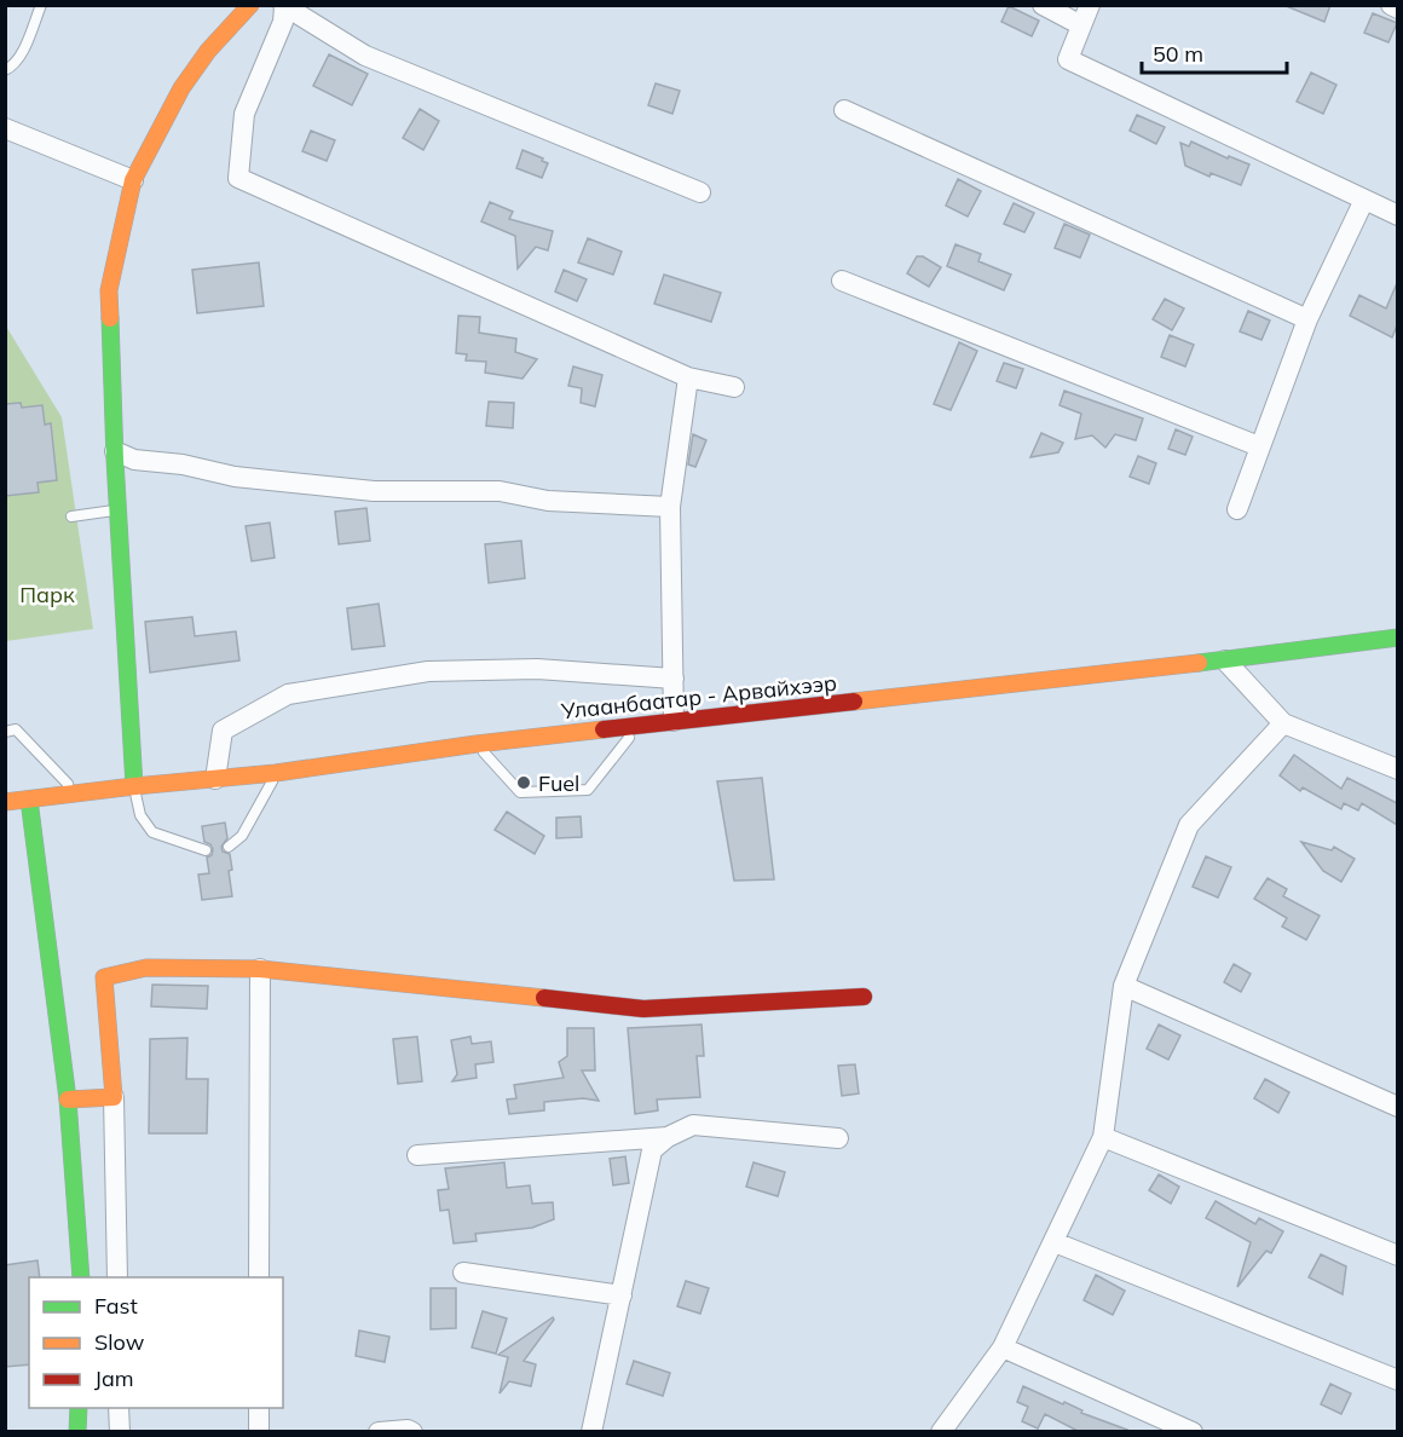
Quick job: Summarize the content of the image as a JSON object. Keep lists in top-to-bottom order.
{
  "streets": {
    "main road": ["Улаанбаатар - Арвайхээр"]
  },
  "parks": ["Парк"],
  "places": ["Fuel"],
  "legend": ["Fast", "Slow", "Jam"],
  "scale_bar": "50 m"
}
